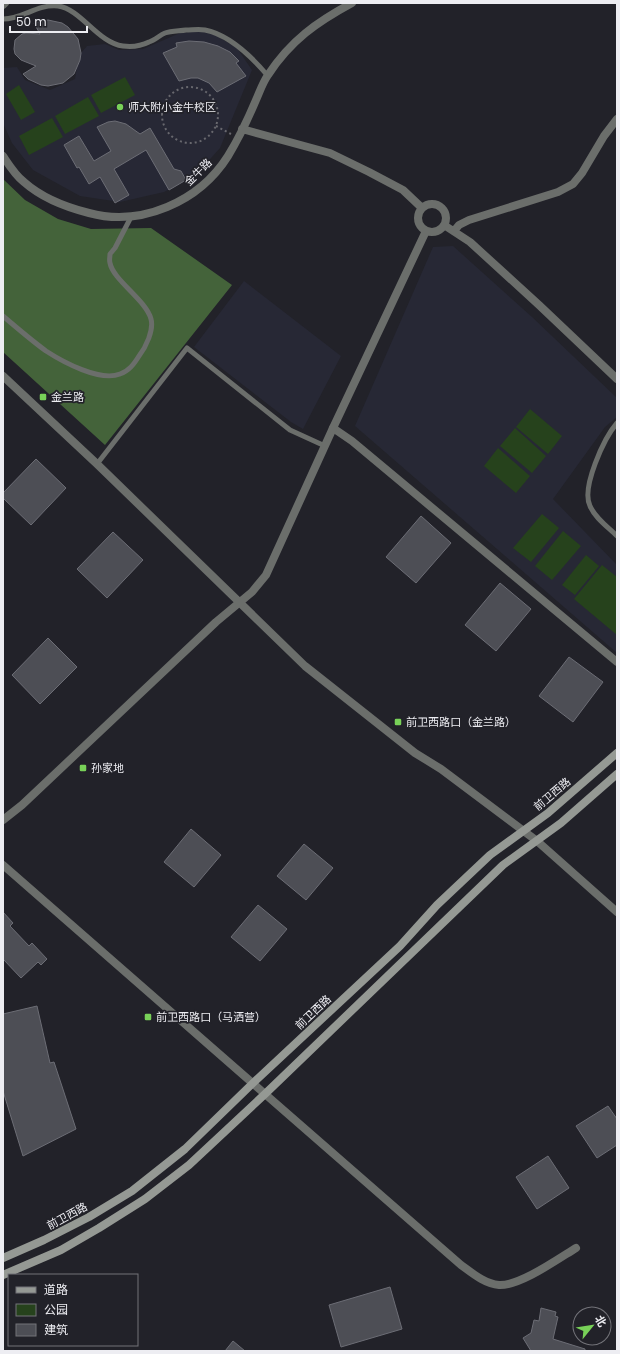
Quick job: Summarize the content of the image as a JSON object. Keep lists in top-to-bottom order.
{
  "streets": {
    "main road": ["前卫西路"],
    "street": ["金牛路"]
  },
  "places": {
    "other": ["师大附小金牛校区"],
    "transit": [
      "金兰路",
      "前卫西路口（金兰路）",
      "孙家地",
      "前卫西路口（马洒营）"
    ]
  },
  "legend": ["道路", "公园", "建筑"],
  "scale_bar": "50 m",
  "north": "top right"
}
